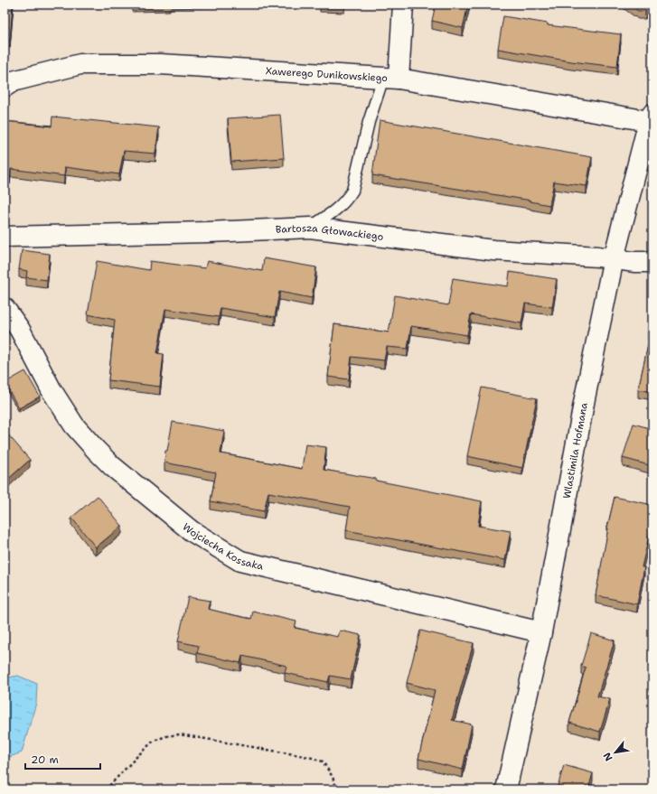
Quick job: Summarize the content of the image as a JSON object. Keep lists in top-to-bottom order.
{
  "streets": {
    "street": [
      "Xawerego Dunikowskiego",
      "Bartosza Głowackiego",
      "Wlastimila Hofmana",
      "Wojciecha Kossaka"
    ]
  },
  "crossings": [
    ["Xawerego Dunikowskiego", "Wlastimila Hofmana"],
    ["Bartosza Głowackiego", "Wlastimila Hofmana"],
    ["Wlastimila Hofmana", "Wojciecha Kossaka"]
  ],
  "scale_bar": "20 m",
  "north": "bottom left"
}
